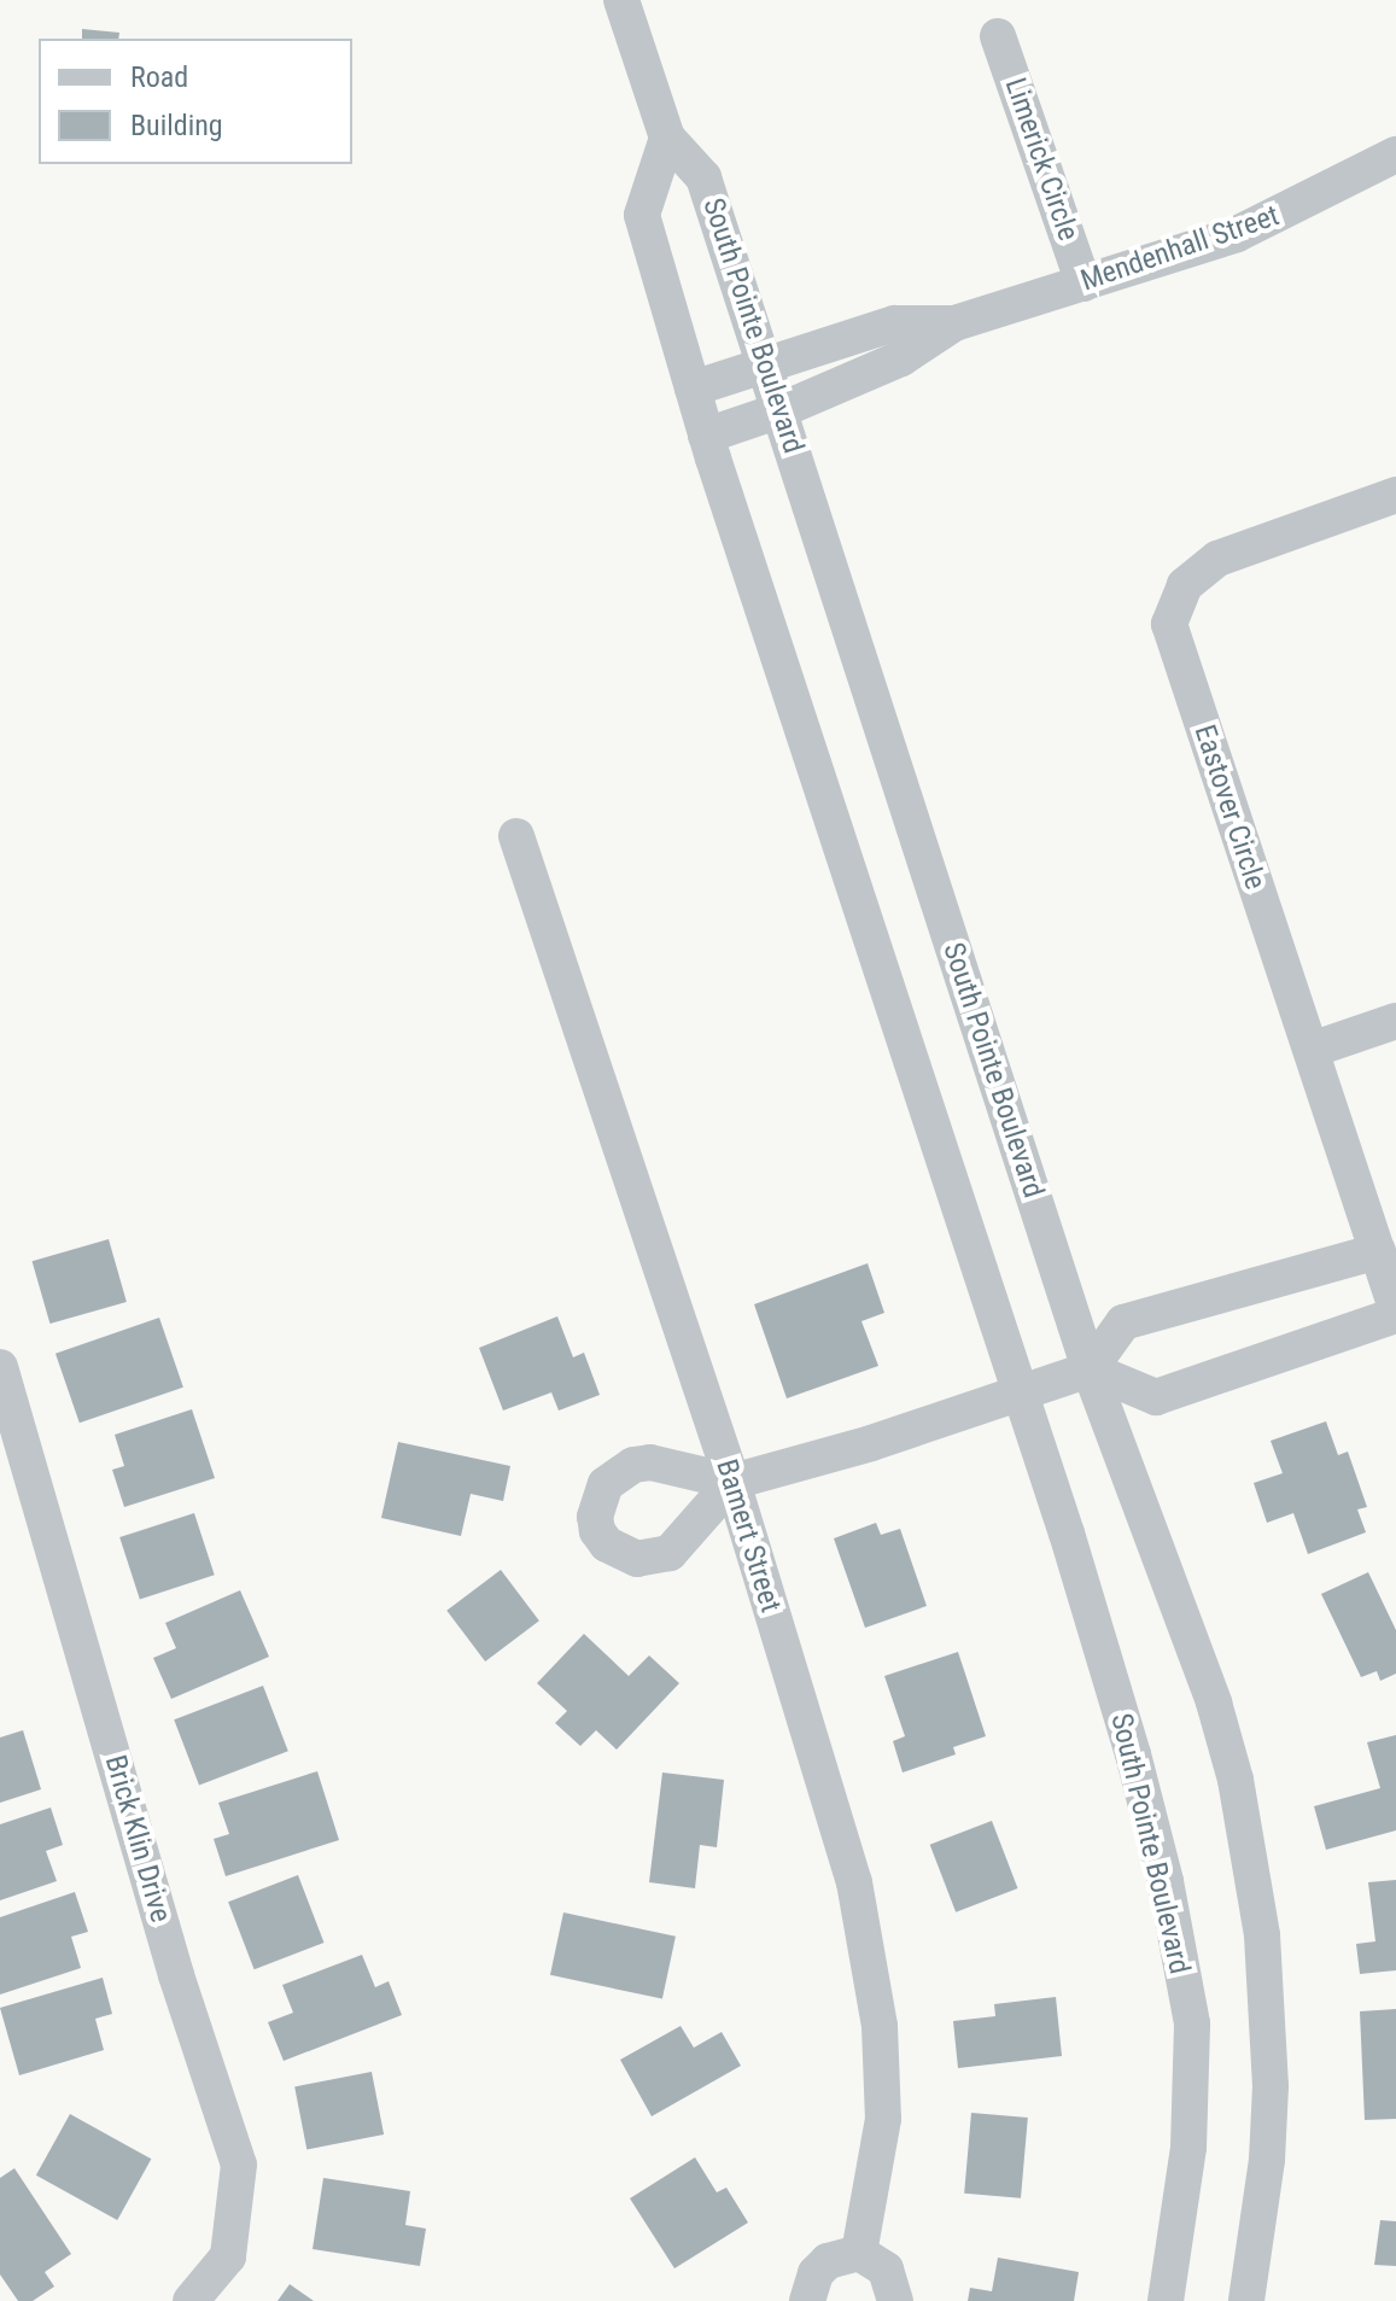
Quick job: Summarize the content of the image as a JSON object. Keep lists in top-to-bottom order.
{
  "streets": {
    "street": [
      "Limerick Circle",
      "Mendenhall Street",
      "South Pointe Boulevard",
      "Eastover Circle",
      "Bamert Street",
      "Brick Klin Drive"
    ]
  },
  "crossings": [
    ["Limerick Circle", "Mendenhall Street"],
    ["Mendenhall Street", "South Pointe Boulevard"]
  ],
  "legend": ["Road", "Building"]
}
